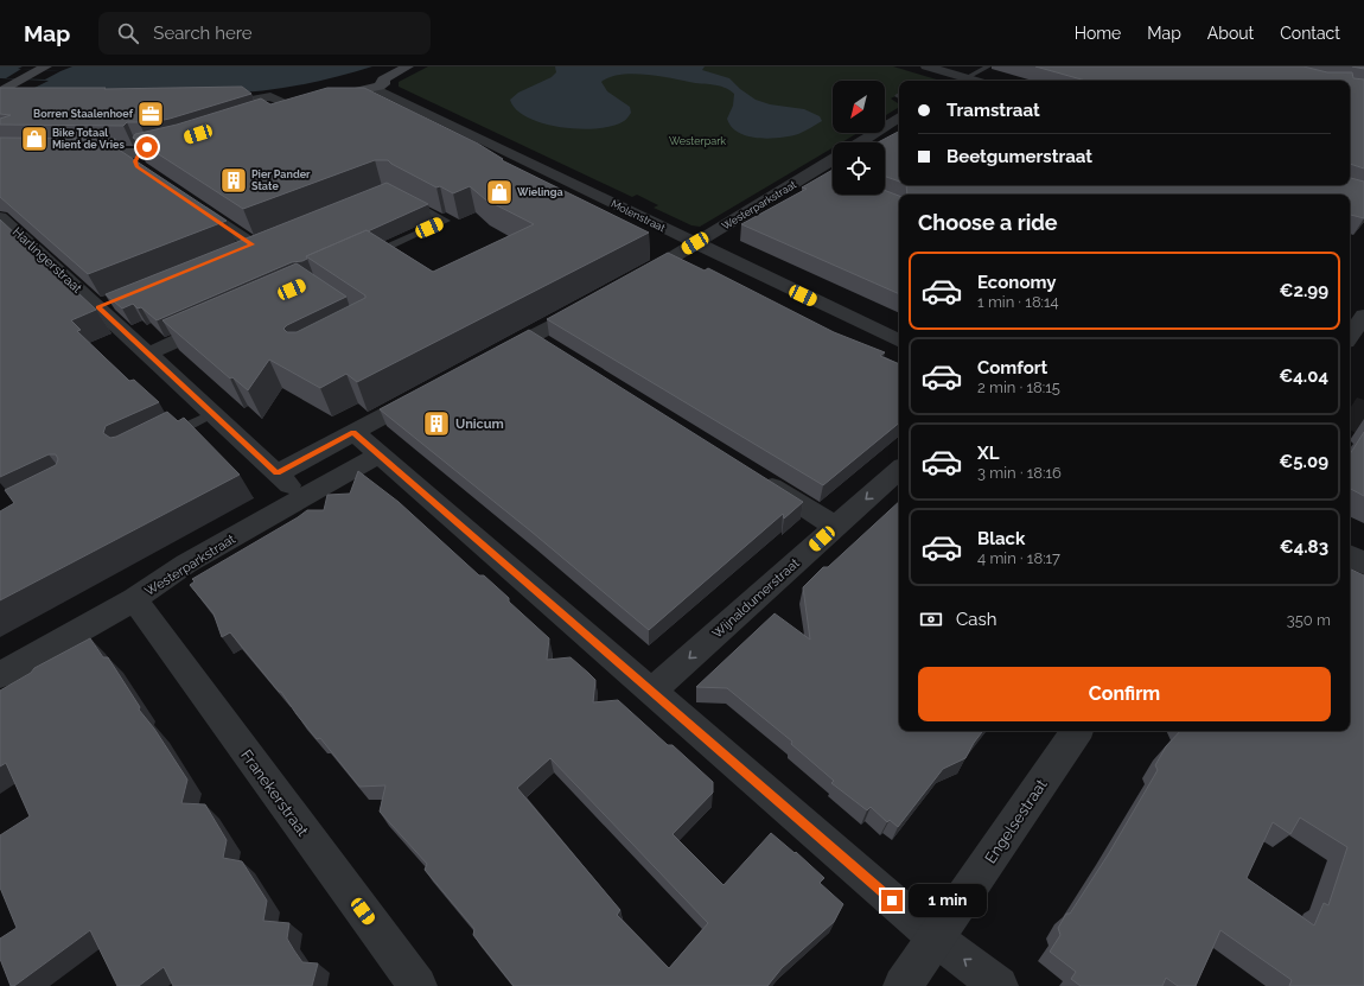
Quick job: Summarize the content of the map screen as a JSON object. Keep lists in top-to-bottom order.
{
  "streets": {
    "street": [
      "Westerparkstraat",
      "Molenstraat",
      "Harlingerstraat",
      "Wijnaldumerstraat",
      "Franekerstraat",
      "Engelsestraat"
    ]
  },
  "crossings": [
    ["Westerparkstraat", "Molenstraat"],
    ["Westerparkstraat", "Harlingerstraat"],
    ["Westerparkstraat", "Franekerstraat"]
  ],
  "one_way": ["Wijnaldumerstraat"],
  "parks": ["Westerpark"],
  "places": {
    "office": ["Borren Staalenhoef"],
    "shop": ["Bike Totaal Mient de Vries", "Wielinga"],
    "building": ["Pier Pander State", "Unicum"]
  },
  "north": "bottom left",
  "page": {
    "header": "Map",
    "search": "Search here",
    "nav": [
      "Home",
      "Map",
      "About",
      "Contact"
    ],
    "banner": ["Tramstraat", "Beetgumerstraat"],
    "heading": "Choose a ride",
    "list": [
      {
        "name": "Economy",
        "note": "1 min · 18:14",
        "value": "€2.99"
      },
      {
        "name": "Comfort",
        "note": "2 min · 18:15",
        "value": "€4.04"
      },
      {
        "name": "XL",
        "note": "3 min · 18:16",
        "value": "€5.09"
      },
      {
        "name": "Black",
        "note": "4 min · 18:17",
        "value": "€4.83"
      }
    ],
    "pay": ["Cash", "350 m"],
    "buttons": "Confirm",
    "bubble": "1 min"
  }
}
